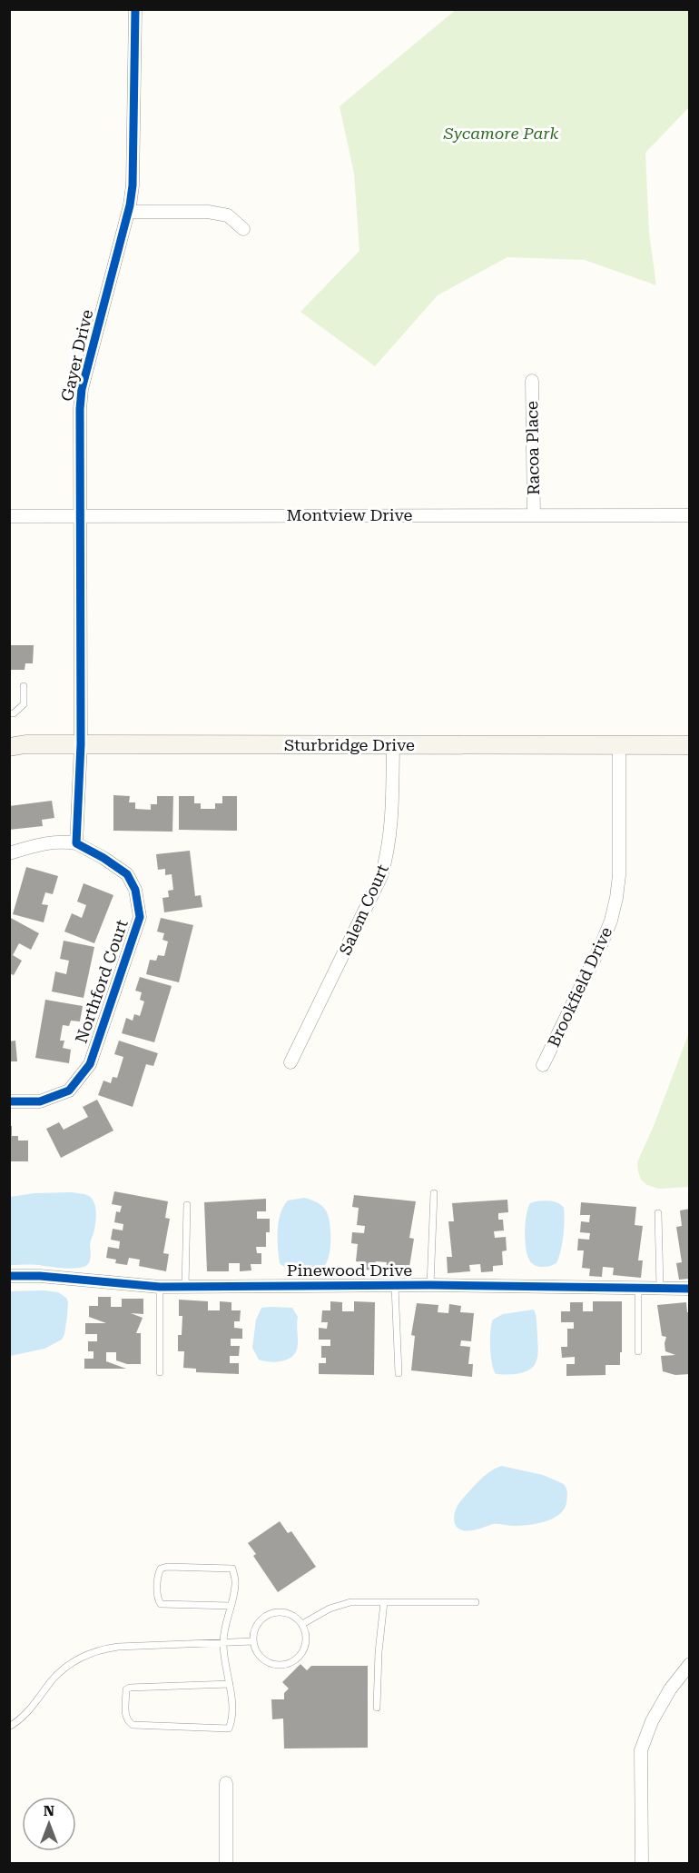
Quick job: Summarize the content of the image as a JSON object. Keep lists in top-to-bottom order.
{
  "streets": {
    "street": [
      "Gayer Drive",
      "Racoa Place",
      "Montview Drive",
      "Sturbridge Drive",
      "Salem Court",
      "Northford Court",
      "Brookfield Drive",
      "Pinewood Drive"
    ]
  },
  "crossings": [
    ["Gayer Drive", "Montview Drive"],
    ["Gayer Drive", "Sturbridge Drive"],
    ["Racoa Place", "Montview Drive"],
    ["Sturbridge Drive", "Salem Court"],
    ["Sturbridge Drive", "Brookfield Drive"]
  ],
  "parks": ["Sycamore Park"],
  "north": "top"
}
